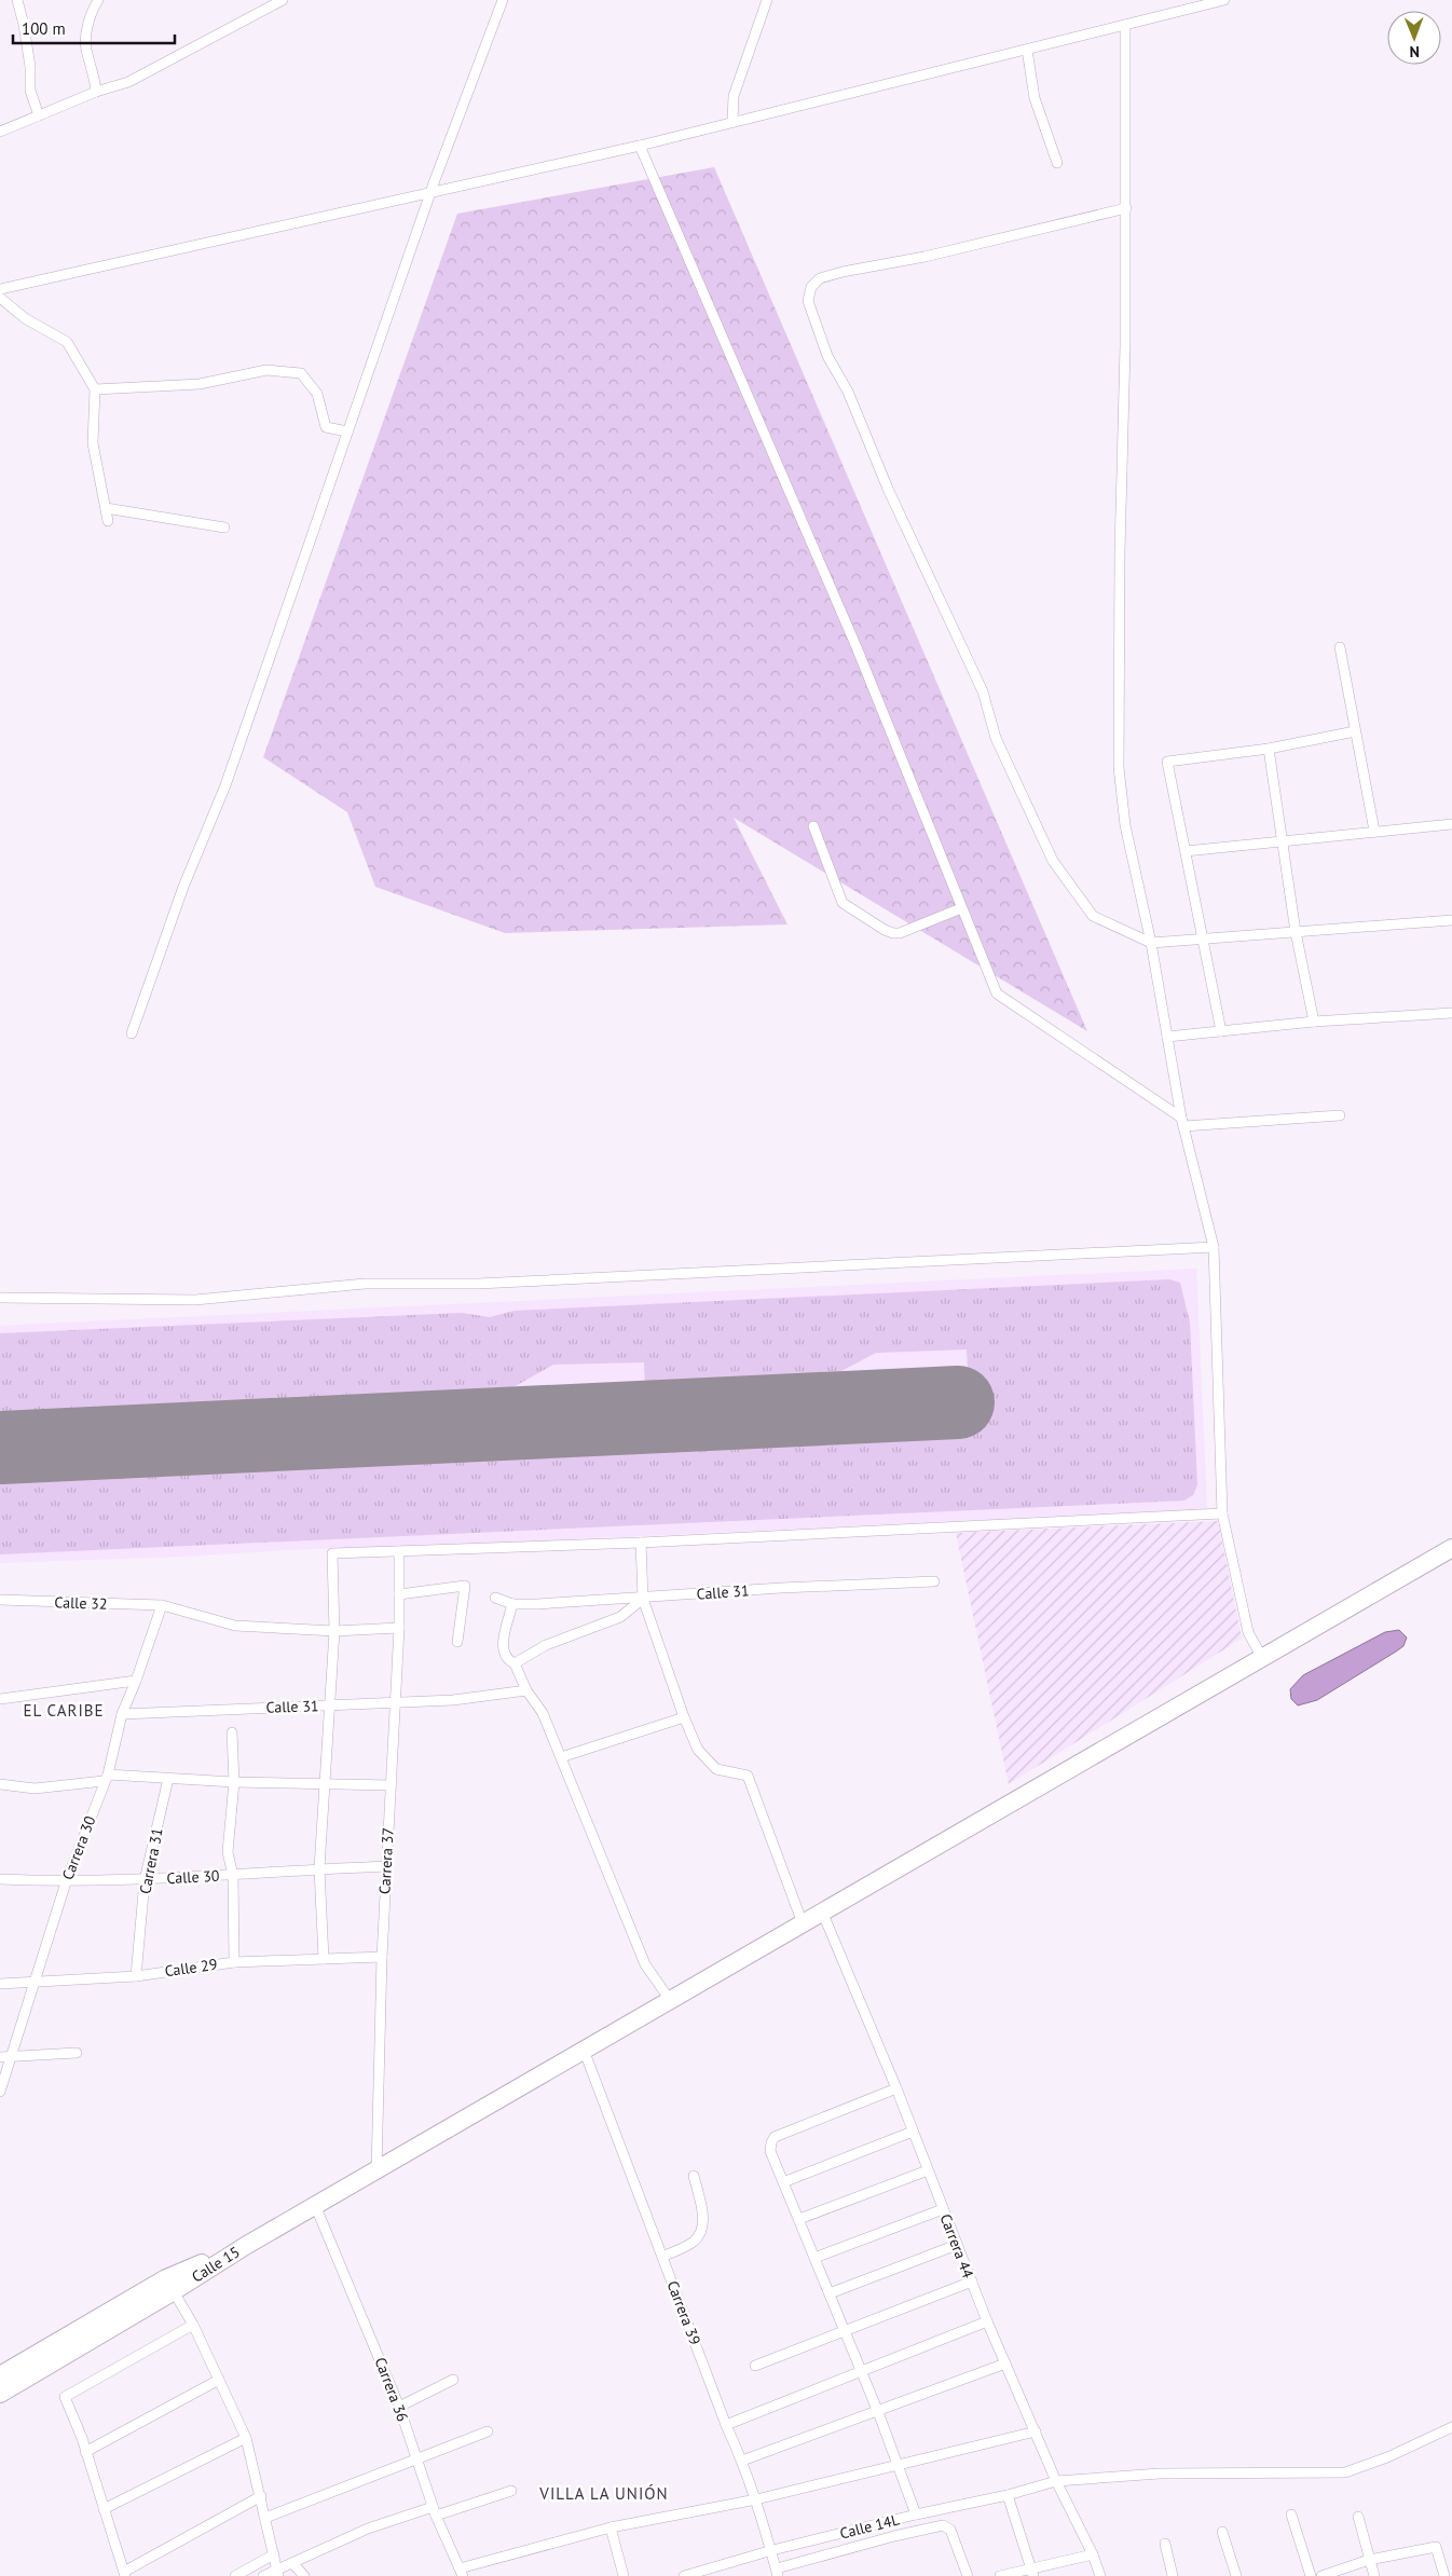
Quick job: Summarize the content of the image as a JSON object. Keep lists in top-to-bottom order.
{
  "streets": {
    "highway": ["Calle 15"],
    "street": [
      "Calle 31",
      "Calle 32",
      "Carrera 30",
      "Carrera 31",
      "Carrera 37",
      "Calle 30",
      "Calle 29",
      "Carrera 44",
      "Carrera 39",
      "Carrera 36",
      "Calle 14L"
    ]
  },
  "crossings": [
    ["Calle 31", "Carrera 30"],
    ["Calle 31", "Carrera 37"],
    ["Calle 32", "Carrera 30"],
    ["Calle 32", "Carrera 37"],
    ["Carrera 30", "Calle 30"],
    ["Carrera 30", "Calle 29"],
    ["Carrera 31", "Calle 30"],
    ["Carrera 31", "Calle 29"],
    ["Carrera 37", "Calle 30"],
    ["Carrera 37", "Calle 29"],
    ["Carrera 37", "Calle 15"],
    ["Carrera 44", "Calle 15"],
    ["Carrera 44", "Calle 14L"],
    ["Calle 15", "Carrera 39"],
    ["Calle 15", "Carrera 36"],
    ["Carrera 39", "Calle 14L"]
  ],
  "districts": ["EL CARIBE", "VILLA LA UNIÓN"],
  "scale_bar": "100 m",
  "north": "bottom"
}
